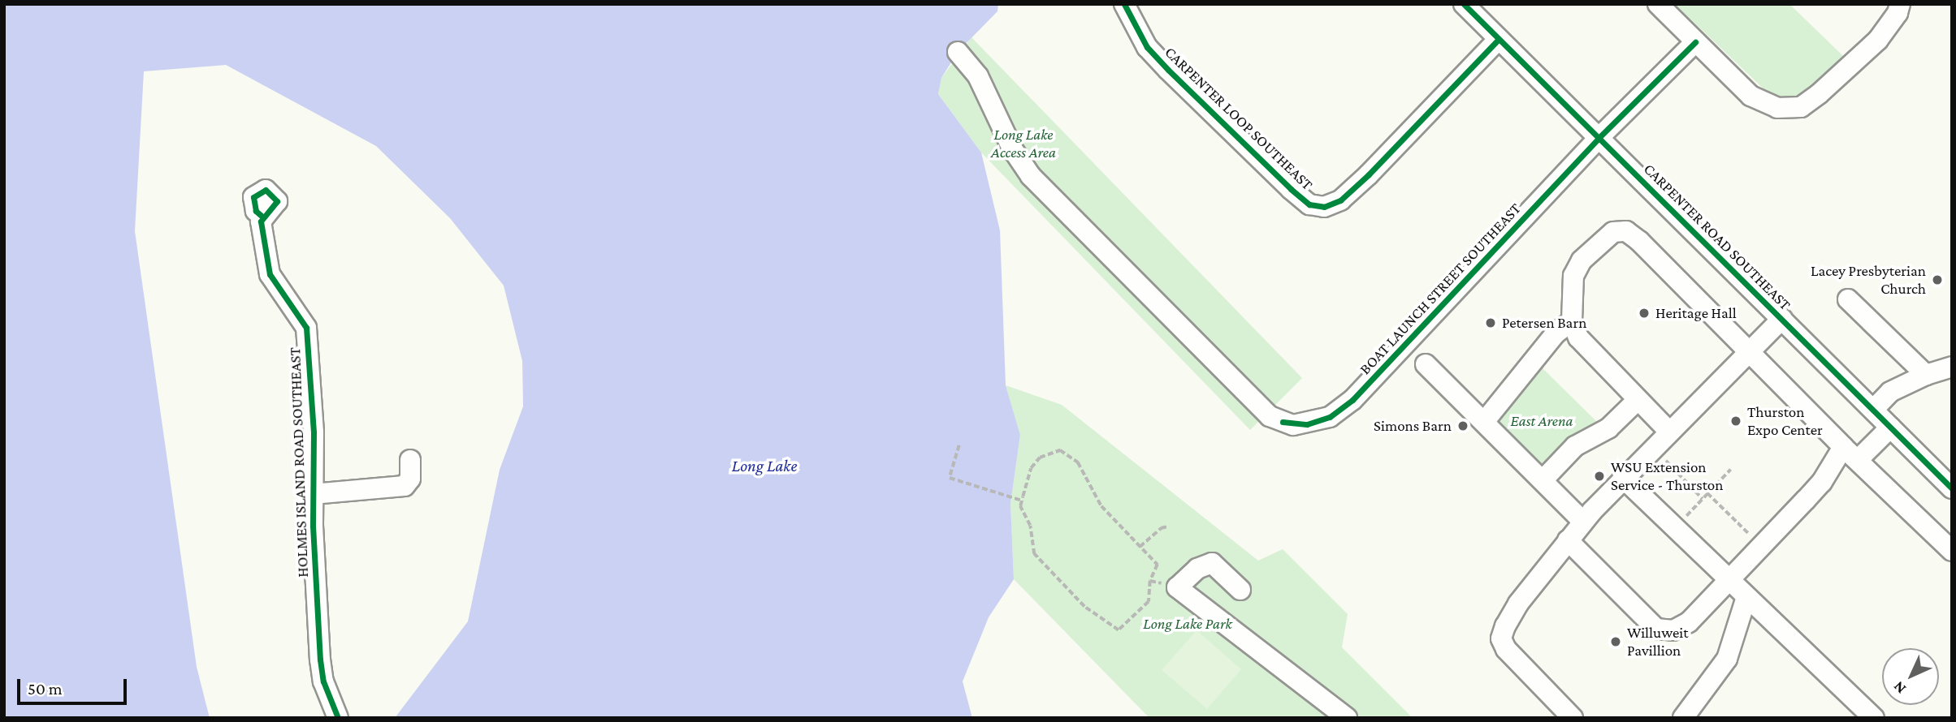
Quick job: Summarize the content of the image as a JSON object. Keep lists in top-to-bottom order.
{
  "streets": {
    "street": [
      "CARPENTER LOOP SOUTHEAST",
      "CARPENTER ROAD SOUTHEAST",
      "BOAT LAUNCH STREET SOUTHEAST",
      "HOLMES ISLAND ROAD SOUTHEAST"
    ]
  },
  "crossings": [
    ["CARPENTER LOOP SOUTHEAST", "CARPENTER ROAD SOUTHEAST"],
    ["CARPENTER ROAD SOUTHEAST", "BOAT LAUNCH STREET SOUTHEAST"]
  ],
  "water": ["Long Lake"],
  "parks": ["Long Lake Access Area", "East Arena", "Long Lake Park"],
  "places": [
    "Lacey Presbyterian Church",
    "Heritage Hall",
    "Petersen Barn",
    "Thurston Expo Center",
    "Simons Barn",
    "WSU Extension Service - Thurston",
    "Willuweit Pavillion"
  ],
  "scale_bar": "50 m",
  "north": "bottom left"
}
